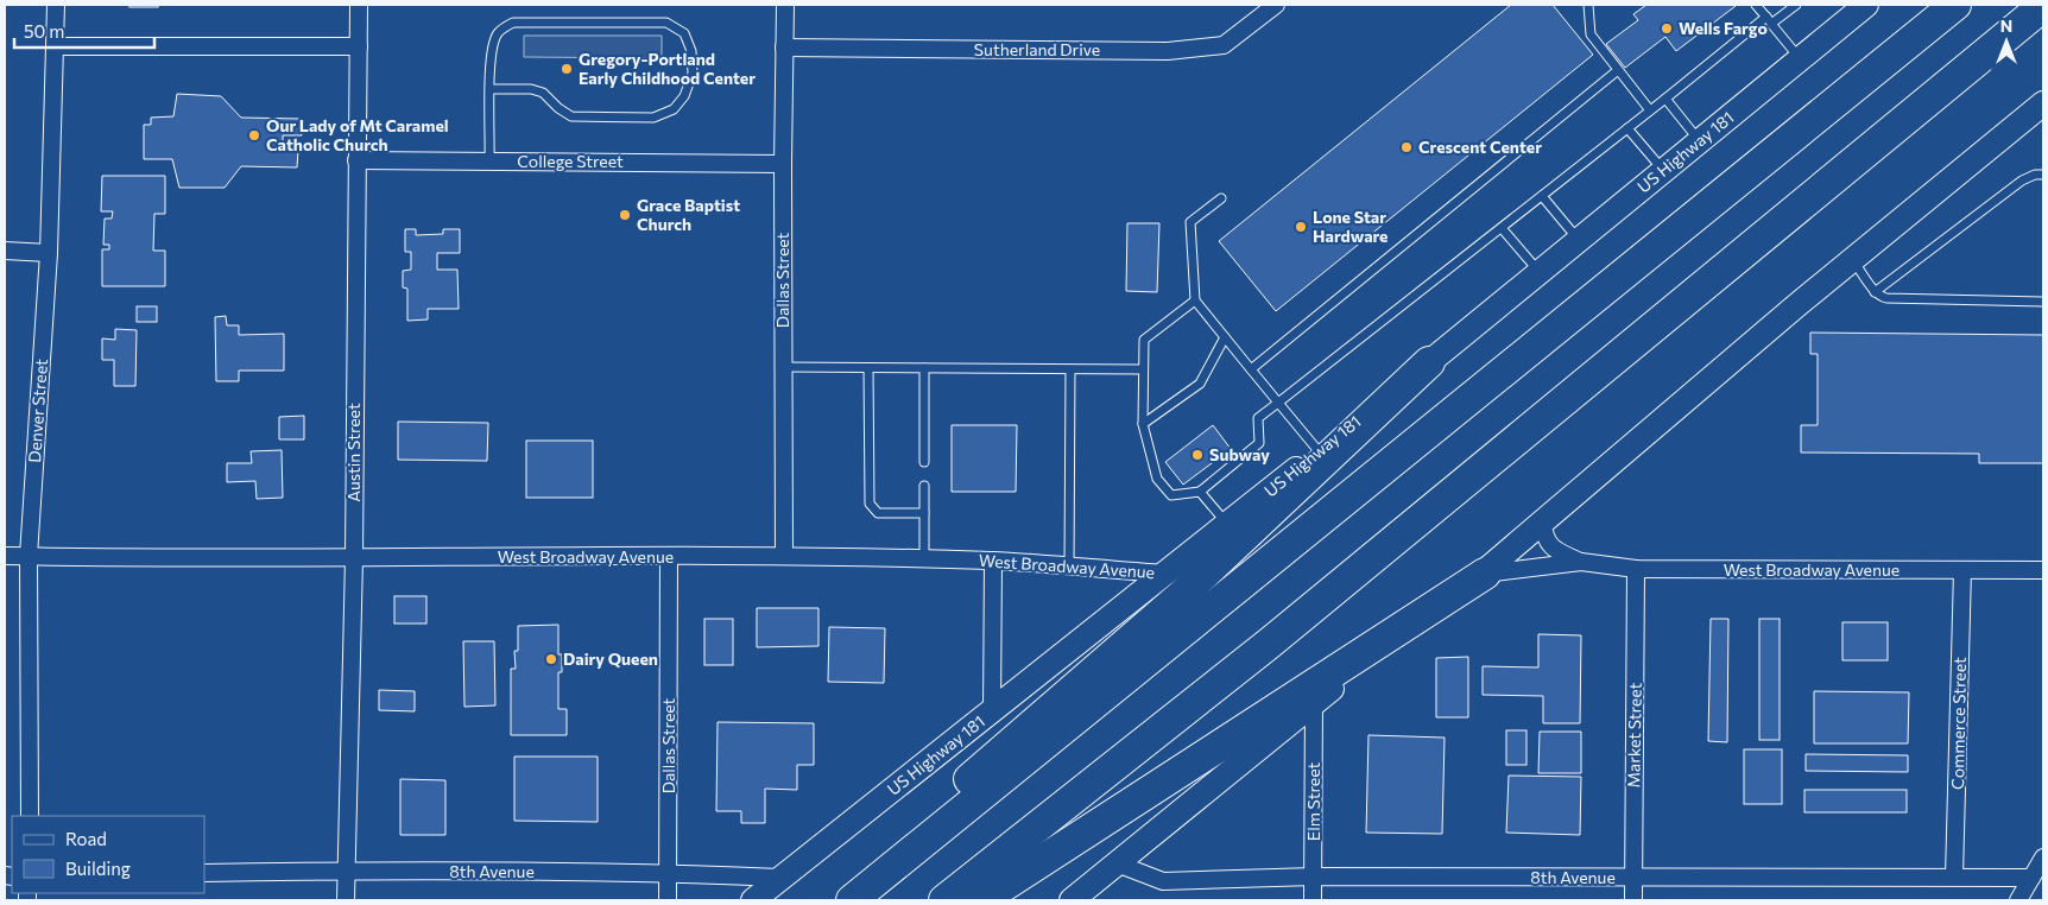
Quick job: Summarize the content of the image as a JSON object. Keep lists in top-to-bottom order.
{
  "streets": {
    "main road": ["US Highway 181"],
    "street": [
      "Sutherland Drive",
      "College Street",
      "Dallas Street",
      "Denver Street",
      "Austin Street",
      "West Broadway Avenue",
      "Commerce Street",
      "Market Street",
      "Elm Street",
      "8th Avenue"
    ]
  },
  "crossings": [
    ["Sutherland Drive", "Dallas Street"],
    ["US Highway 181", "West Broadway Avenue"],
    ["US Highway 181", "8th Avenue"],
    ["College Street", "Dallas Street"],
    ["College Street", "Austin Street"],
    ["Dallas Street", "West Broadway Avenue"],
    ["Dallas Street", "8th Avenue"],
    ["Denver Street", "West Broadway Avenue"],
    ["Austin Street", "West Broadway Avenue"],
    ["Austin Street", "8th Avenue"],
    ["West Broadway Avenue", "Commerce Street"],
    ["West Broadway Avenue", "Market Street"],
    ["Commerce Street", "8th Avenue"],
    ["Market Street", "8th Avenue"],
    ["Elm Street", "8th Avenue"]
  ],
  "places": [
    "Wells Fargo",
    "Gregory-Portland Early Childhood Center",
    "Our Lady of Mt Caramel Catholic Church",
    "Crescent Center",
    "Grace Baptist Church",
    "Lone Star Hardware",
    "Subway",
    "Dairy Queen"
  ],
  "legend": ["Road", "Building"],
  "scale_bar": "50 m",
  "north": "top"
}
